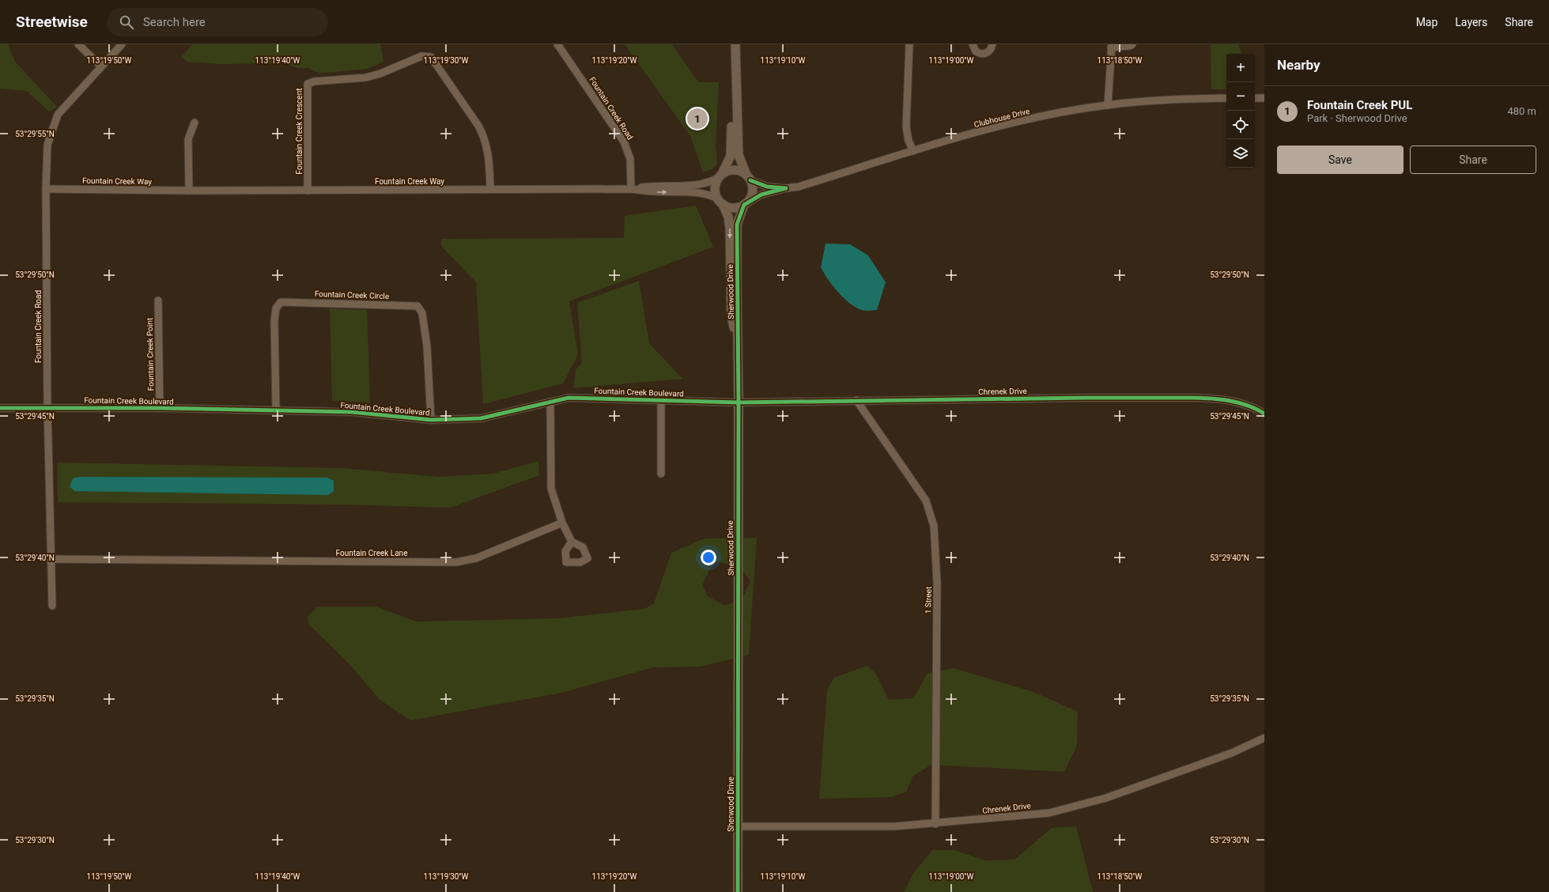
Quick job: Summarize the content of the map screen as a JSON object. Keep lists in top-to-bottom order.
{
  "streets": {
    "street": [
      "Fountain Creek Road",
      "Clubhouse Drive",
      "Fountain Creek Crescent",
      "Fountain Creek Way",
      "Sherwood Drive",
      "Fountain Creek Circle",
      "Fountain Creek Point",
      "Chrenek Drive",
      "Fountain Creek Boulevard",
      "Fountain Creek Lane",
      "1 Street"
    ]
  },
  "crossings": [
    ["Fountain Creek Road", "Fountain Creek Way"],
    ["Fountain Creek Road", "Fountain Creek Boulevard"],
    ["Fountain Creek Road", "Fountain Creek Lane"],
    ["Clubhouse Drive", "Fountain Creek Way"],
    ["Clubhouse Drive", "Sherwood Drive"],
    ["Fountain Creek Crescent", "Fountain Creek Way"],
    ["Fountain Creek Way", "Sherwood Drive"],
    ["Sherwood Drive", "Chrenek Drive"],
    ["Sherwood Drive", "Fountain Creek Boulevard"],
    ["Fountain Creek Circle", "Fountain Creek Boulevard"],
    ["Fountain Creek Point", "Fountain Creek Boulevard"],
    ["Chrenek Drive", "Fountain Creek Boulevard"],
    ["Chrenek Drive", "1 Street"]
  ],
  "page": {
    "header": "Streetwise",
    "search": "Search here",
    "nav": ["Map", "Layers", "Share"],
    "heading": "Nearby",
    "map_buttons": ["+", "−"],
    "list": [
      {
        "mark": "1",
        "name": "Fountain Creek PUL",
        "note": "Park · Sherwood Drive",
        "value": "480 m"
      }
    ],
    "pins": "1",
    "buttons": ["Save", "Share"]
  },
  "coordinates": [
    "113°19'50\"W",
    "113°19'40\"W",
    "113°19'30\"W",
    "113°19'20\"W",
    "113°19'10\"W",
    "113°19'00\"W",
    "113°18'50\"W",
    "53°29'55\"N",
    "53°29'50\"N",
    "53°29'45\"N",
    "53°29'40\"N",
    "53°29'35\"N",
    "53°29'30\"N"
  ]
}
